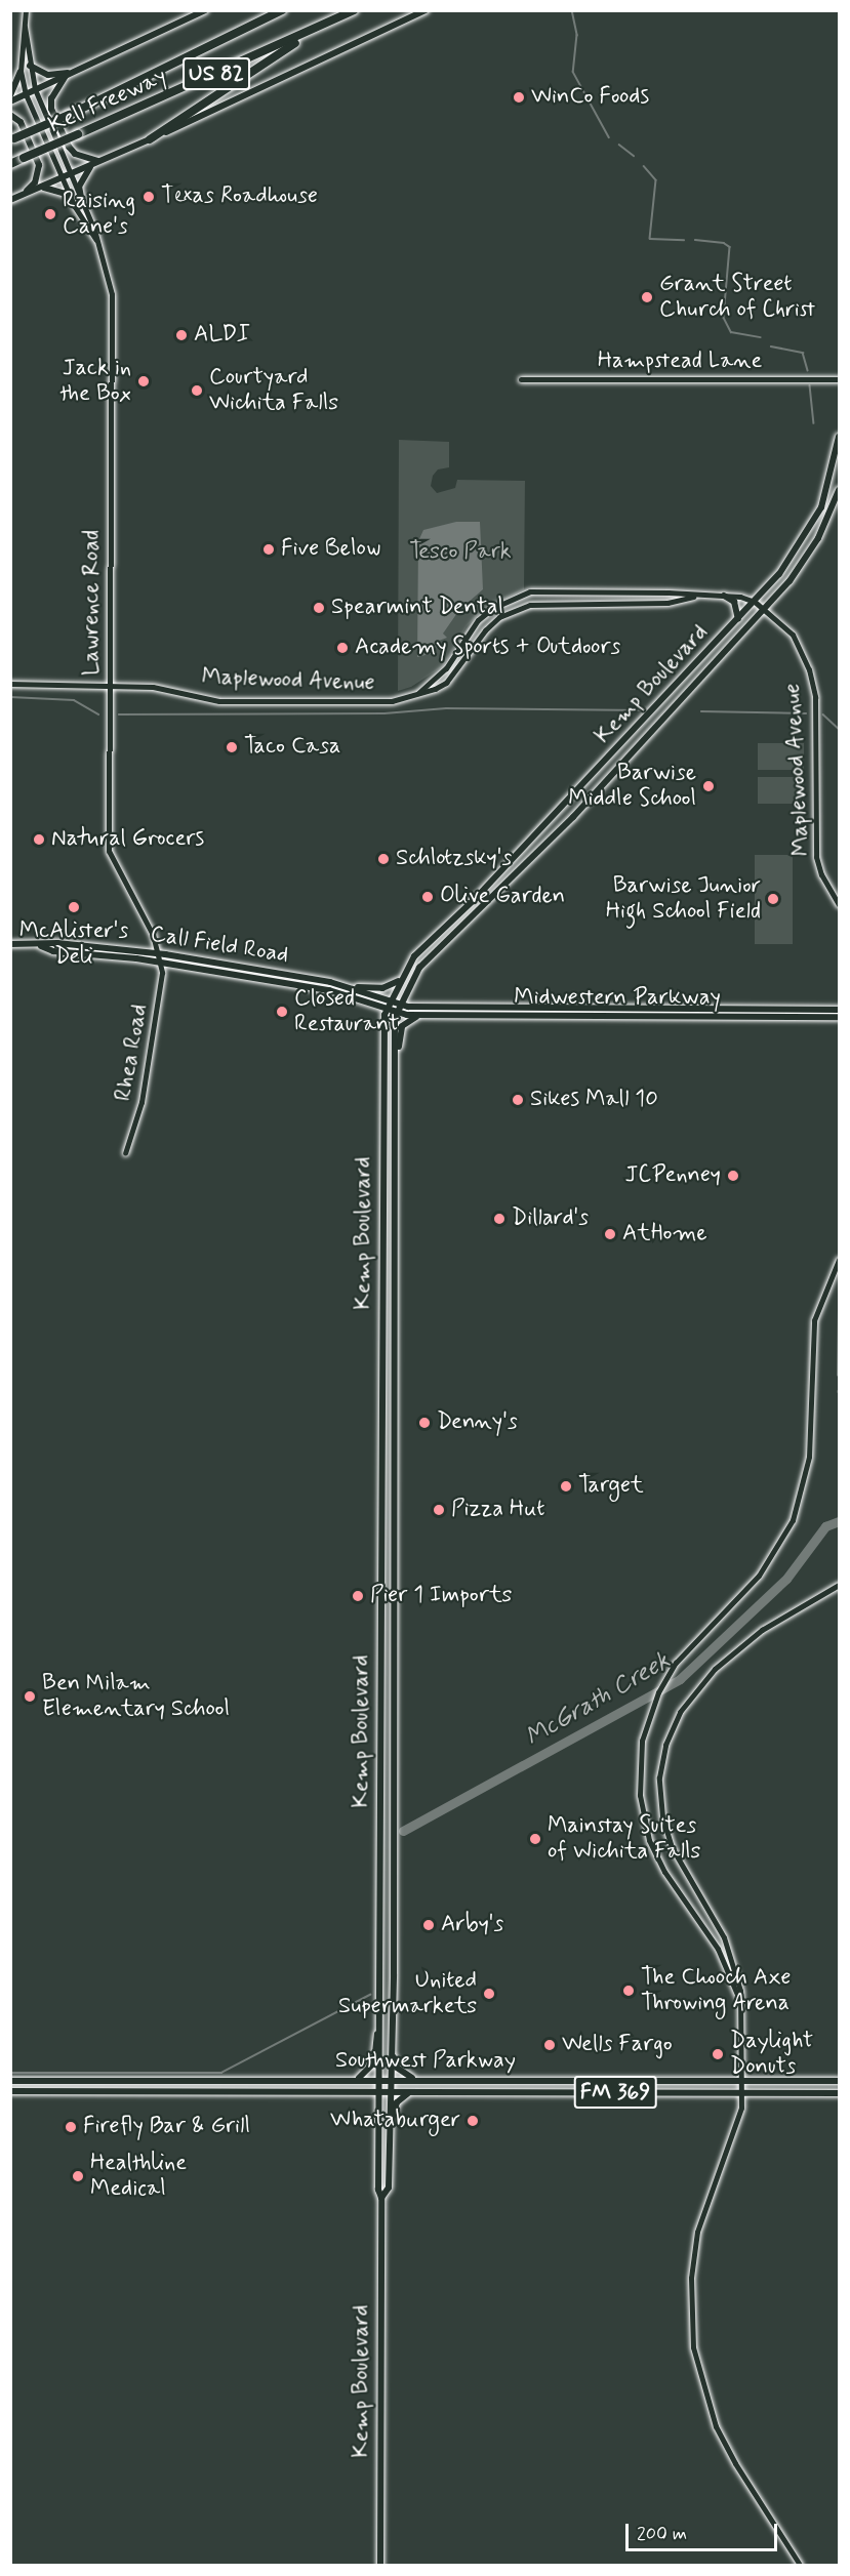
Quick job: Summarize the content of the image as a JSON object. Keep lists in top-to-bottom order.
{
  "streets": {
    "highway": ["US 82", "Kell Freeway"],
    "main road": [
      "Kemp Boulevard",
      "Call Field Road",
      "Midwestern Parkway",
      "Southwest Parkway",
      "FM 369"
    ],
    "street": [
      "Hampstead Lane",
      "Lawrence Road",
      "Maplewood Avenue",
      "Rhea Road"
    ]
  },
  "crossings": [
    ["Lawrence Road", "Maplewood Avenue"],
    ["Lawrence Road", "Call Field Road"],
    ["Lawrence Road", "Rhea Road"],
    ["Maplewood Avenue", "Kemp Boulevard"],
    ["Kemp Boulevard", "Call Field Road"],
    ["Kemp Boulevard", "Midwestern Parkway"],
    ["Kemp Boulevard", "Southwest Parkway"],
    ["Call Field Road", "Midwestern Parkway"],
    ["Call Field Road", "Rhea Road"]
  ],
  "water": ["McGrath Creek"],
  "parks": ["Tesco Park"],
  "places": [
    "WinCo Foods",
    "Texas Roadhouse",
    "Raising Cane's",
    "Grant Street Church of Christ",
    "ALDI",
    "Jack in the Box",
    "Courtyard Wichita Falls",
    "Five Below",
    "Spearmint Dental",
    "Academy Sports + Outdoors",
    "Taco Casa",
    "Barwise Middle School",
    "Natural Grocers",
    "Schlotzsky's",
    "Olive Garden",
    "Barwise Junior High School Field",
    "McAlister's Deli",
    "Closed Restaurant",
    "Sikes Mall 10",
    "JCPenney",
    "Dillard's",
    "AtHome",
    "Denny's",
    "Target",
    "Pizza Hut",
    "Pier 1 Imports",
    "Ben Milam Elementary School",
    "Mainstay Suites of Wichita Falls",
    "Arby's",
    "The Chooch Axe Throwing Arena",
    "United Supermarkets",
    "Wells Fargo",
    "Daylight Donuts",
    "Whataburger",
    "Firefly Bar & Grill",
    "Healthline Medical"
  ],
  "scale_bar": "200 m"
}
